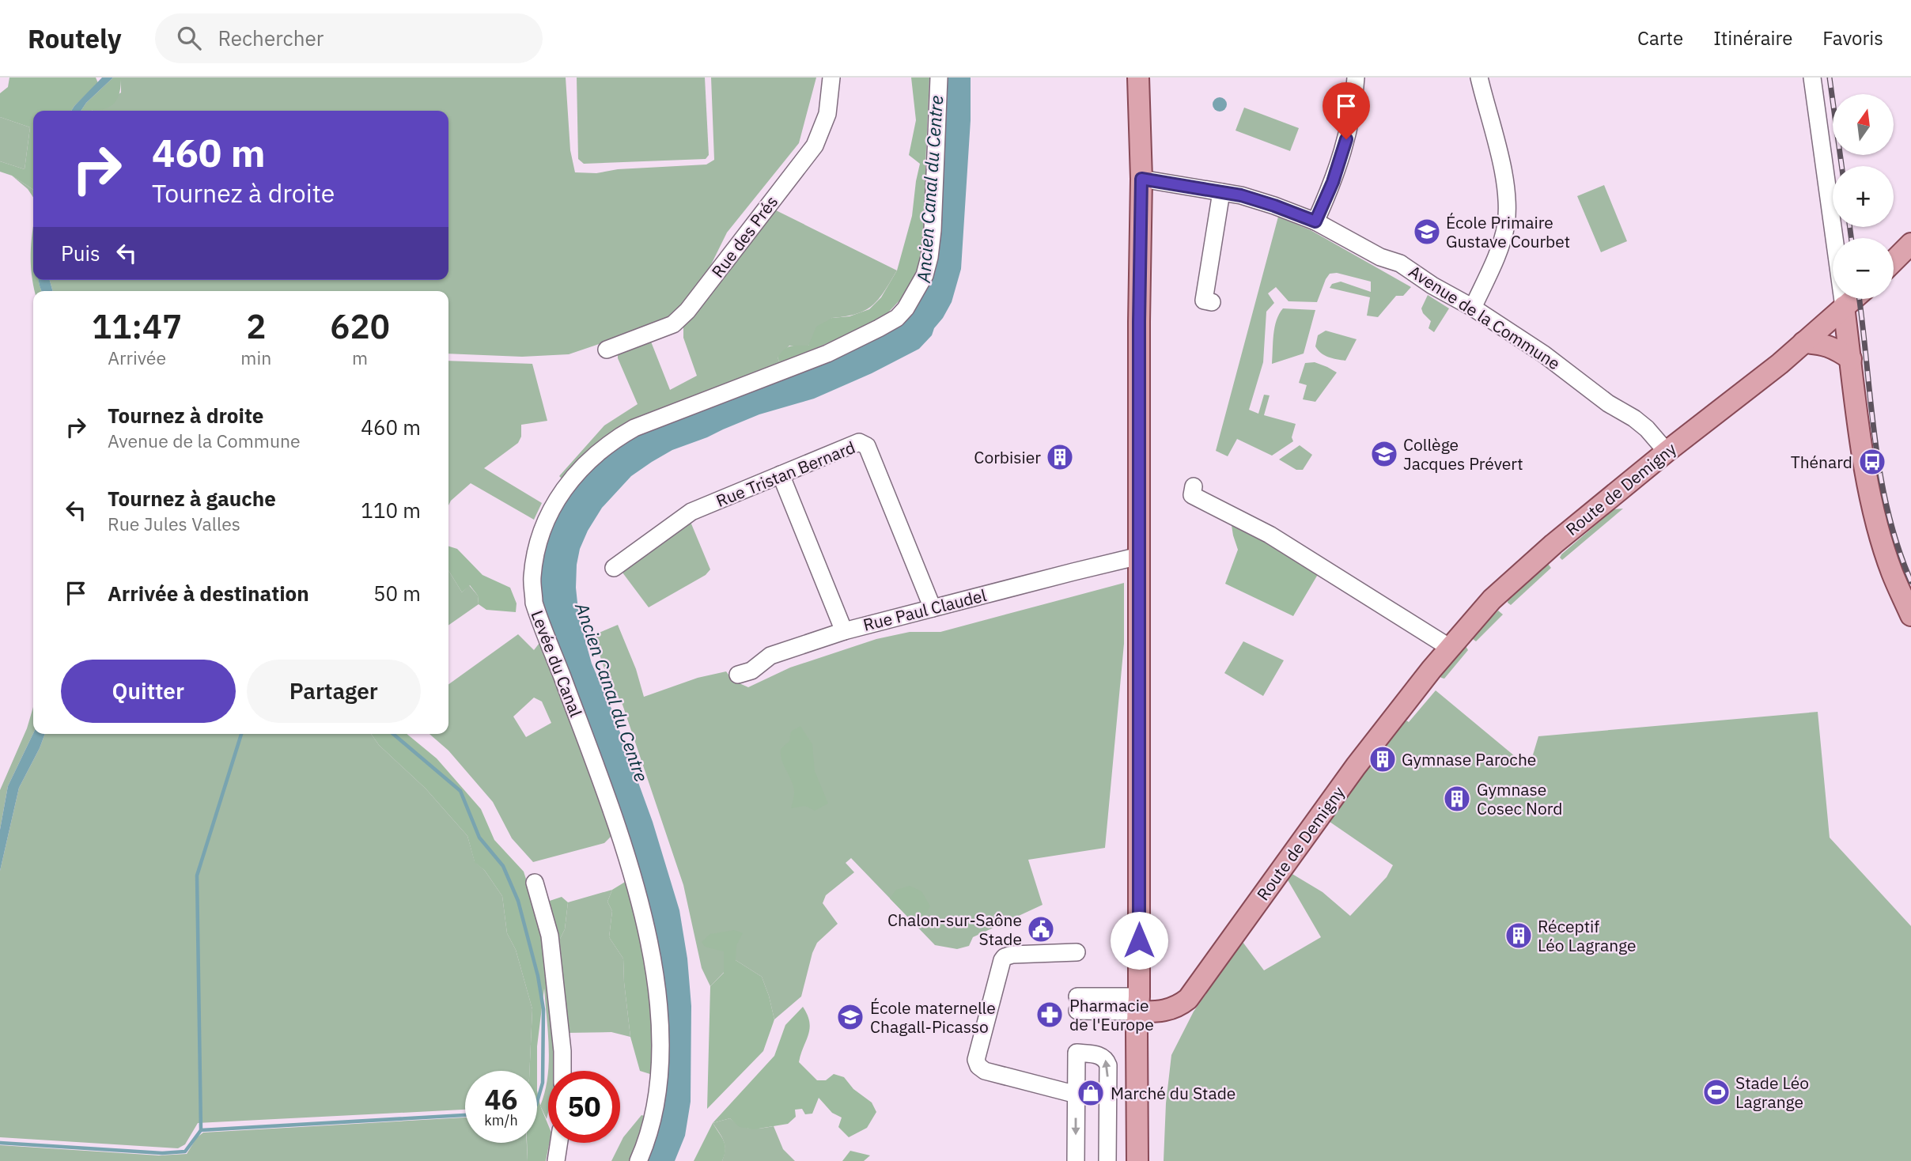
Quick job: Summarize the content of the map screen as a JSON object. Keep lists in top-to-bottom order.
{
  "streets": {
    "main road": ["Route de Demigny"],
    "street": [
      "Rue des Prés",
      "Avenue de la Commune",
      "Rue Tristan Bernard",
      "Rue Paul Claudel",
      "Levée du Canal"
    ]
  },
  "crossings": [
    ["Avenue de la Commune", "Route de Demigny"],
    ["Rue Tristan Bernard", "Rue Paul Claudel"]
  ],
  "water": ["Ancien Canal du Centre"],
  "places": {
    "school or university": ["École Primaire Gustave Courbet", "Collège Jacques Prévert", "École maternelle Chagall-Picasso"],
    "building": [
      "Corbisier",
      "Gymnase Paroche",
      "Gymnase Cosec Nord",
      "Réceptif Léo Lagrange"
    ],
    "bus stop": ["Thénard"],
    "public building": ["Chalon-sur-Saône Stade"],
    "pharmacy": ["Pharmacie de l'Europe"],
    "sports": ["Stade Léo Lagrange"],
    "shop": ["Marché du Stade"]
  },
  "north": "top",
  "page": {
    "header": "Routely",
    "search": "Rechercher",
    "nav": ["Carte", "Itinéraire", "Favoris"],
    "map_buttons": ["+", "−"],
    "turn": ["460 m", "Tournez à droite"],
    "then": "Puis",
    "eta": [
      "11:47",
      "Arrivée",
      "2",
      "min",
      "620",
      "m"
    ],
    "list": [
      {
        "name": "Tournez à droite",
        "note": "Avenue de la Commune",
        "value": "460 m"
      },
      {
        "name": "Tournez à gauche",
        "note": "Rue Jules Valles",
        "value": "110 m"
      },
      {
        "name": "Arrivée à destination",
        "value": "50 m"
      }
    ],
    "buttons": ["Quitter", "Partager"],
    "speed": "46 km/h",
    "limit": "50"
  }
}
